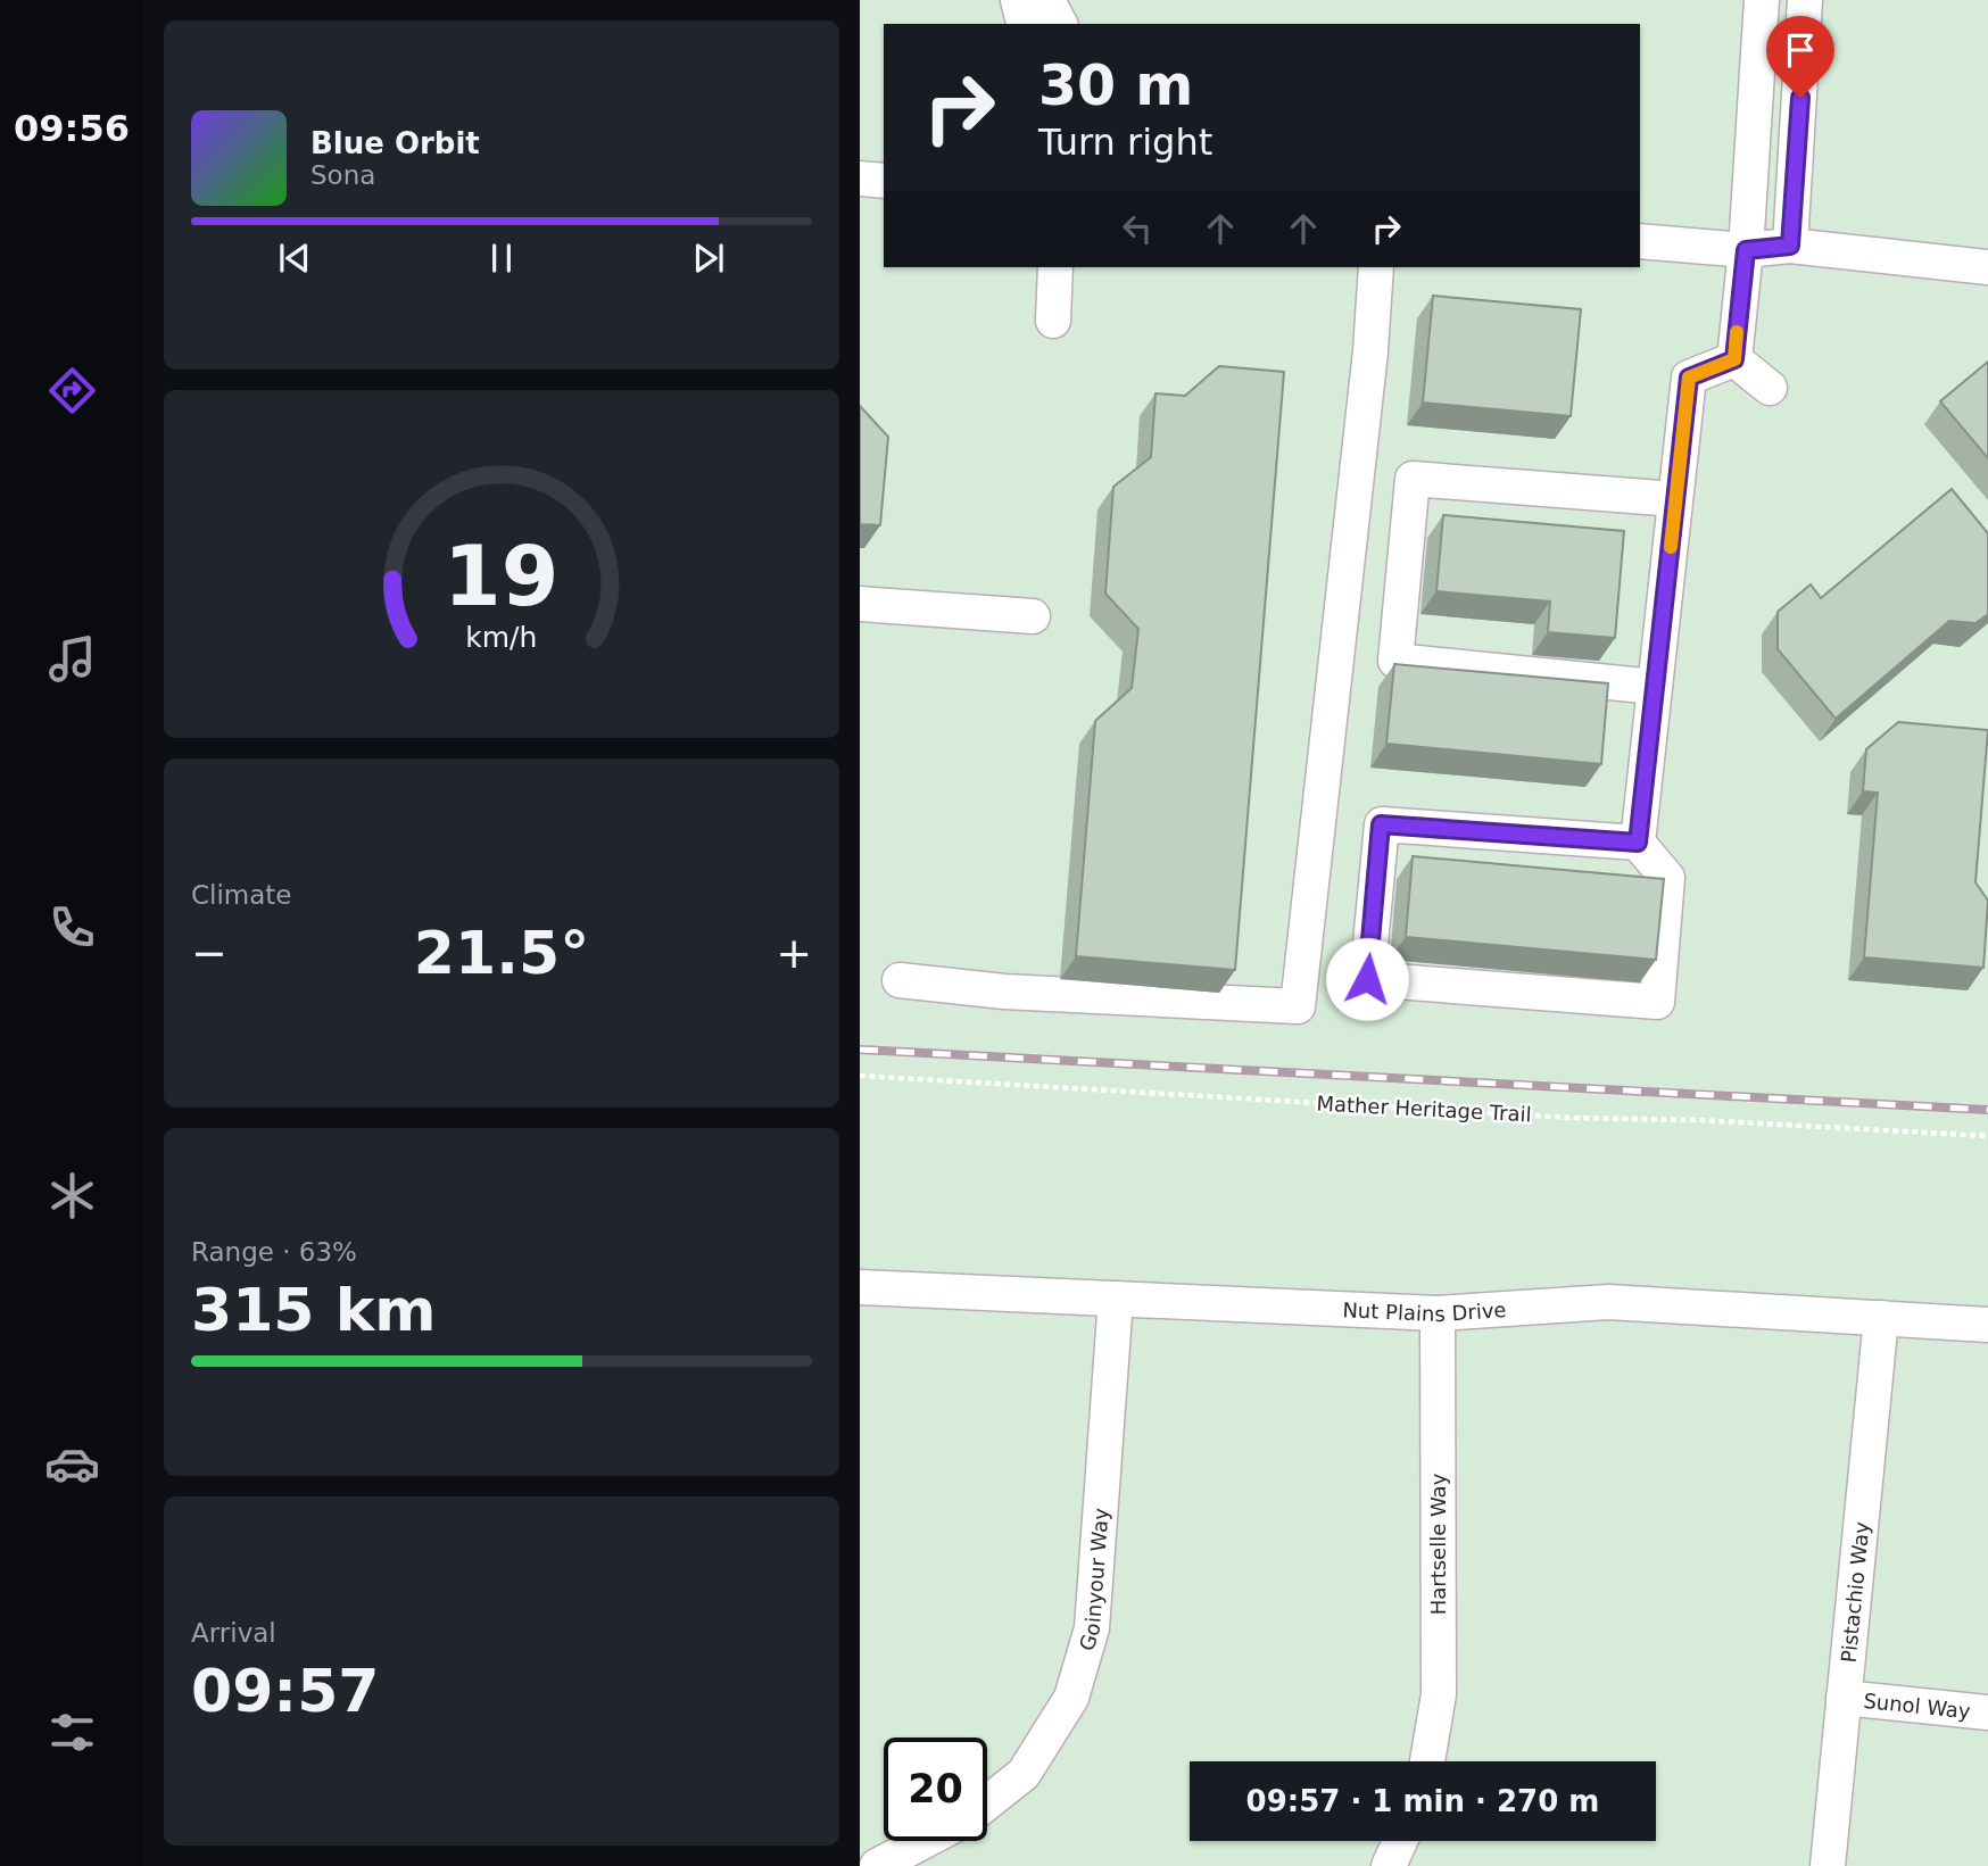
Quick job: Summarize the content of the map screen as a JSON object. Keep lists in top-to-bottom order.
{
  "streets": {
    "street": [
      "Nut Plains Drive",
      "Hartselle Way",
      "Goinyour Way",
      "Pistachio Way",
      "Sunol Way"
    ],
    "path": ["Mather Heritage Trail"]
  },
  "crossings": [
    ["Nut Plains Drive", "Hartselle Way"],
    ["Nut Plains Drive", "Goinyour Way"],
    ["Nut Plains Drive", "Pistachio Way"],
    ["Pistachio Way", "Sunol Way"]
  ],
  "page": {
    "tabs": "09:56",
    "turn": ["30 m", "Turn right"],
    "song": ["Blue Orbit", "Sona"],
    "tile": [
      "Climate",
      ["Range · 63%", "315 km"],
      ["Arrival", "09:57"]
    ],
    "heat": ["−", "21.5°", "+"],
    "limit": "20",
    "trip": "09:57 · 1 min · 270 m",
    "gauge": ["19", "km/h"]
  }
}
